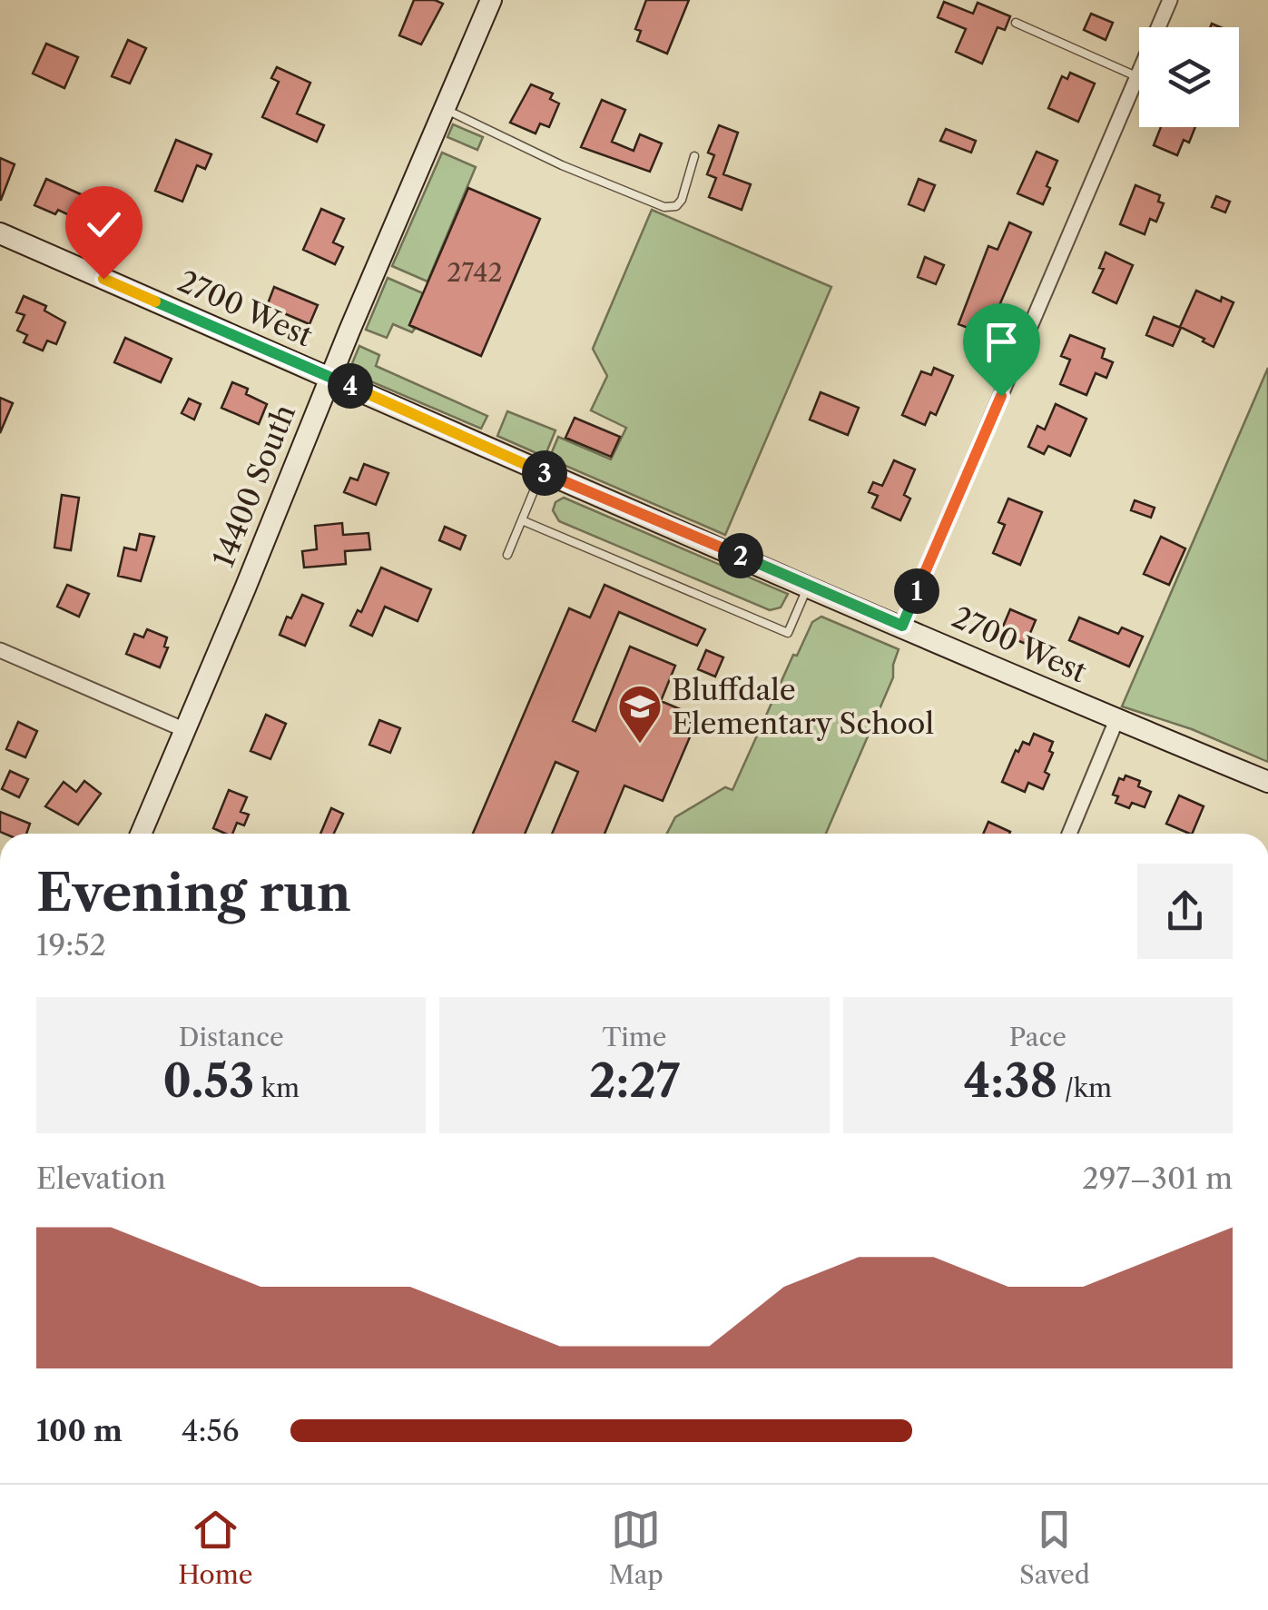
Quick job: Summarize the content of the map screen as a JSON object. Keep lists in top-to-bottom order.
{
  "streets": {
    "main road": ["2700 West", "14400 South"]
  },
  "crossings": [
    ["2700 West", "14400 South"]
  ],
  "places": {
    "school or university": ["Bluffdale Elementary School"]
  },
  "house_numbers": ["2742"],
  "page": {
    "pins": [
      "4",
      "3",
      "2",
      "1"
    ],
    "heading": ["Evening run", "19:52"],
    "stats": [
      ["Distance", "0.53 km"],
      ["Time", "2:27"],
      ["Pace", "4:38 /km"]
    ],
    "chart": ["Elevation", "297–301 m"],
    "list": [
      {
        "name": "100 m",
        "note": "4:56"
      }
    ],
    "tabs": ["Home", "Map", "Saved"]
  }
}
